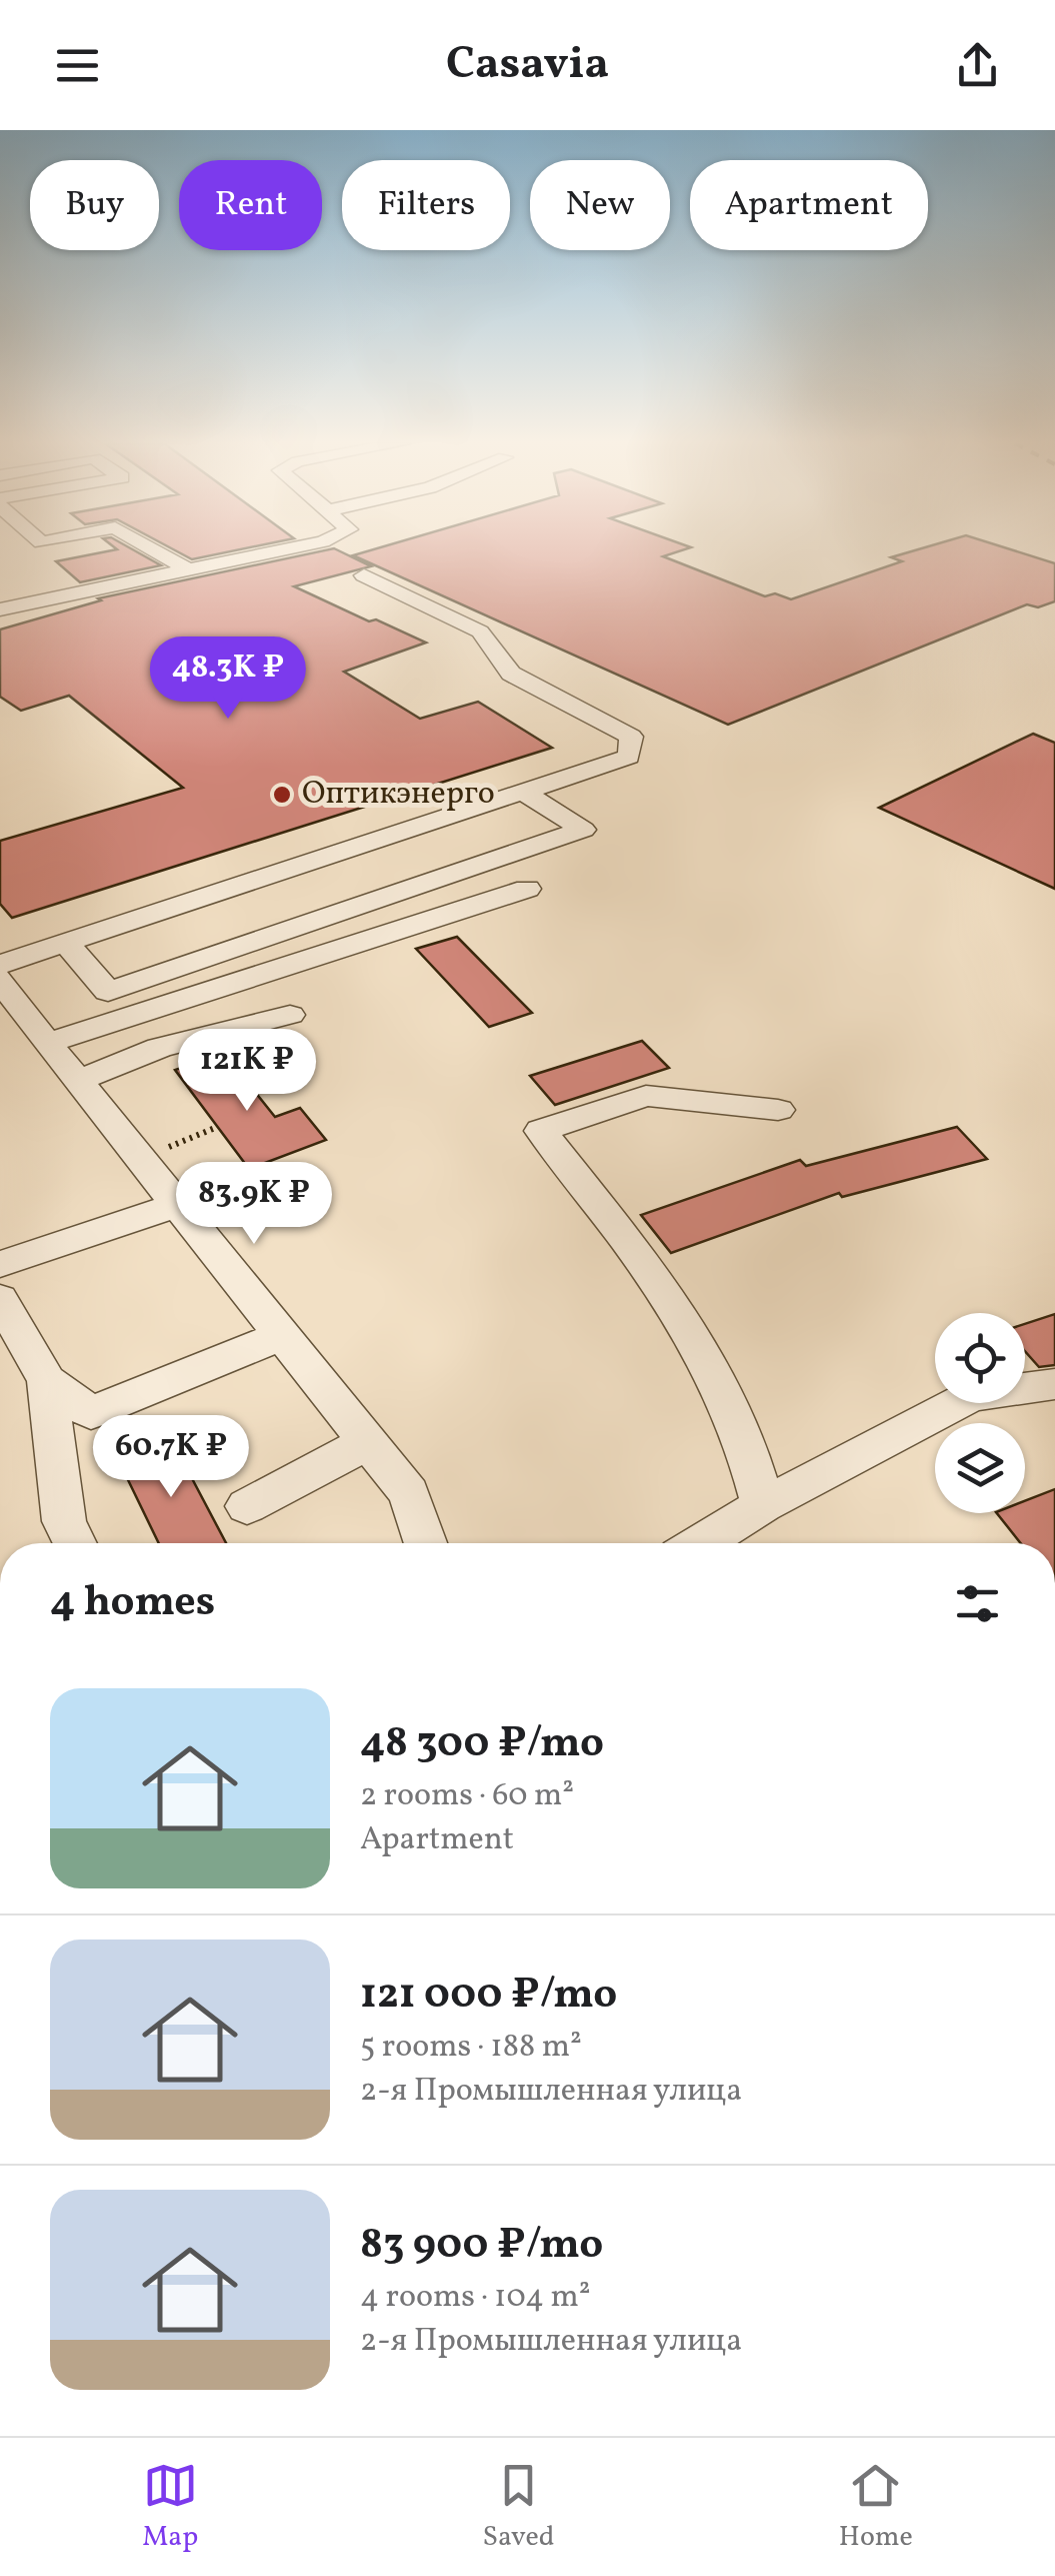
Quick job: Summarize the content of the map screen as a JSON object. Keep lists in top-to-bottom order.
{
  "places": ["Оптикэнерго"],
  "page": {
    "header": "Casavia",
    "chip": [
      "Buy",
      "Rent",
      "Filters",
      "New",
      "Apartment"
    ],
    "price": [
      "48.3K ₽",
      "121K ₽",
      "83.9K ₽",
      "60.7K ₽"
    ],
    "heading": "4 homes",
    "list": [
      {
        "name": "48 300 ₽/mo",
        "note": "2 rooms · 60 m² · Apartment"
      },
      {
        "name": "121 000 ₽/mo",
        "note": "5 rooms · 188 m² · 2-я Промышленная улица"
      },
      {
        "name": "83 900 ₽/mo",
        "note": "4 rooms · 104 m² · 2-я Промышленная улица"
      }
    ],
    "tabs": ["Map", "Saved", "Home"]
  }
}
